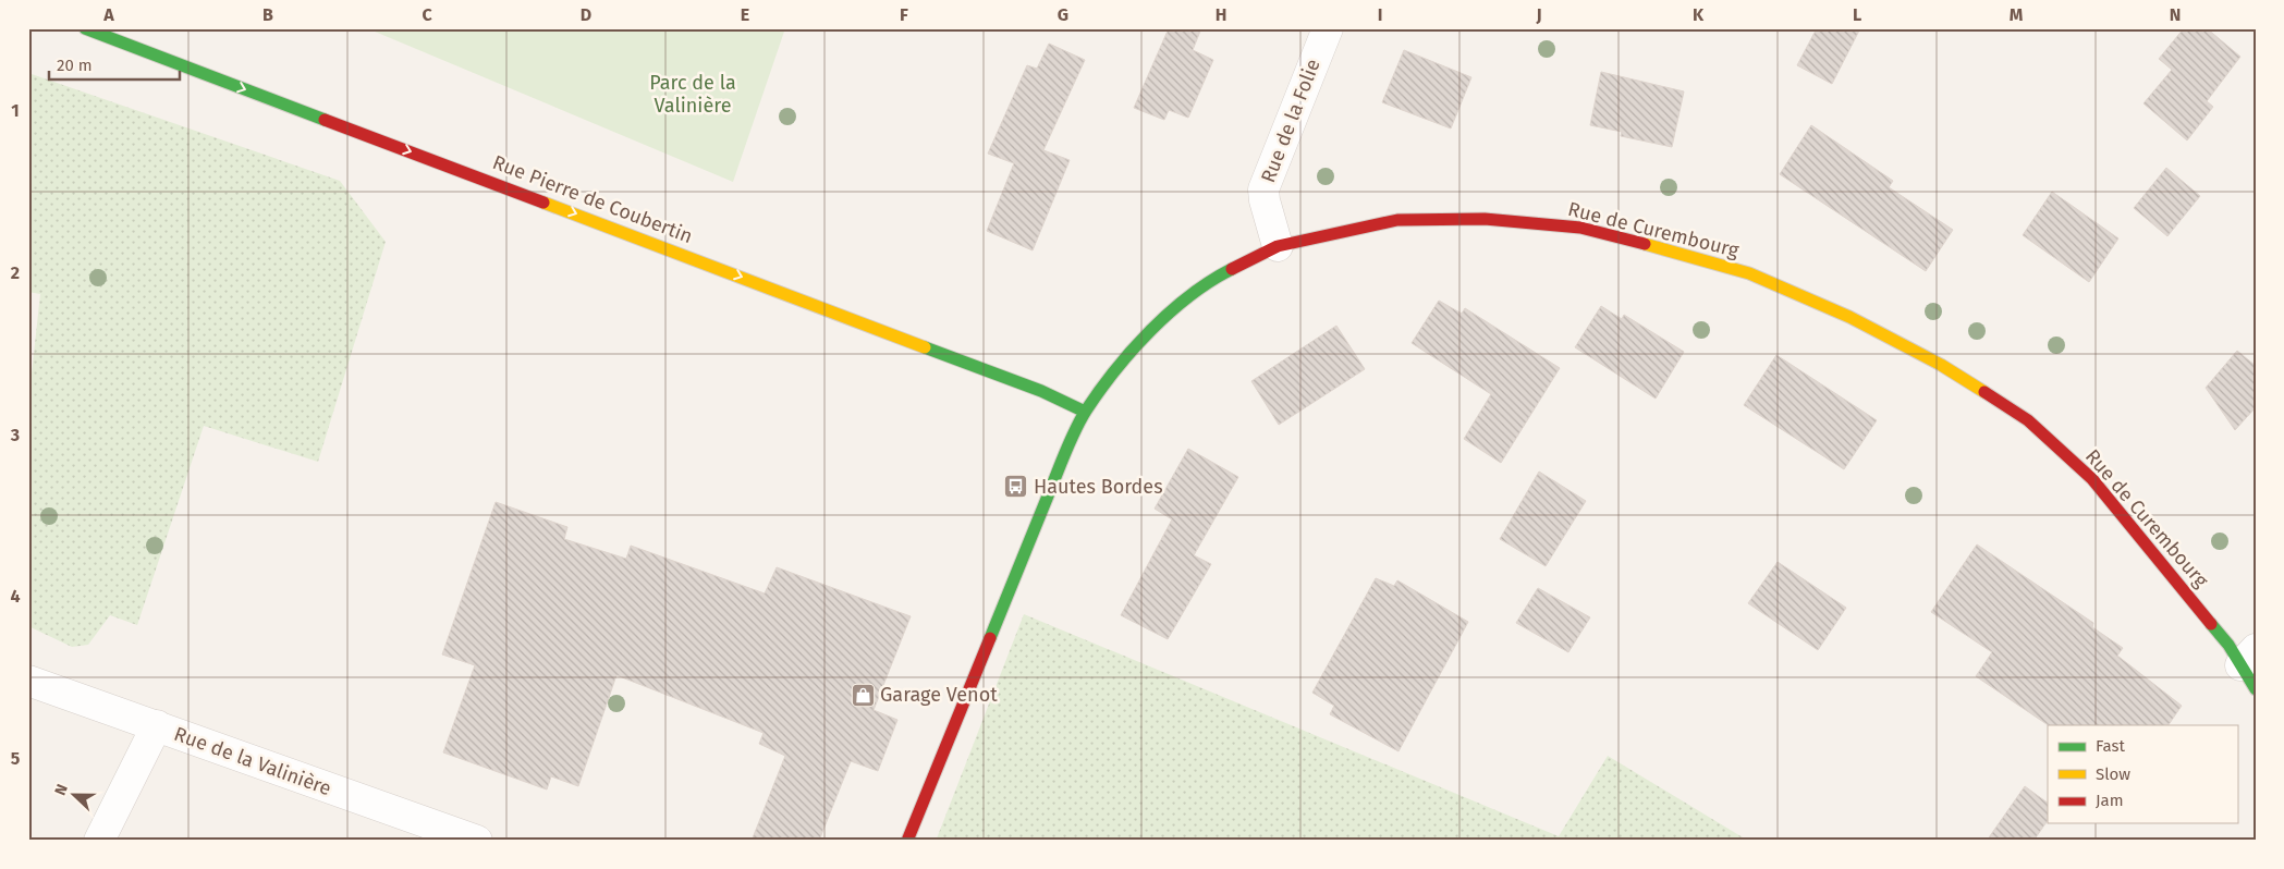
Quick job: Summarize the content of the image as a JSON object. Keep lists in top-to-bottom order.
{
  "streets": {
    "street": [
      "Rue de la Folie",
      "Rue Pierre de Coubertin",
      "Rue de Curembourg",
      "Rue de la Valinière"
    ]
  },
  "crossings": [
    ["Rue de la Folie", "Rue de Curembourg"],
    ["Rue Pierre de Coubertin", "Rue de Curembourg"]
  ],
  "one_way": ["Rue Pierre de Coubertin"],
  "parks": ["Parc de la Valinière"],
  "places": {
    "bus stop": ["Hautes Bordes"],
    "shop": ["Garage Venot"]
  },
  "legend": ["Fast", "Slow", "Jam"],
  "scale_bar": "20 m",
  "north": "left",
  "grid": {
    "columns": [
      "A",
      "B",
      "C",
      "D",
      "E",
      "F",
      "G",
      "H",
      "I",
      "J",
      "K",
      "L",
      "M",
      "N"
    ],
    "rows": [
      "1",
      "2",
      "3",
      "4",
      "5"
    ]
  }
}
